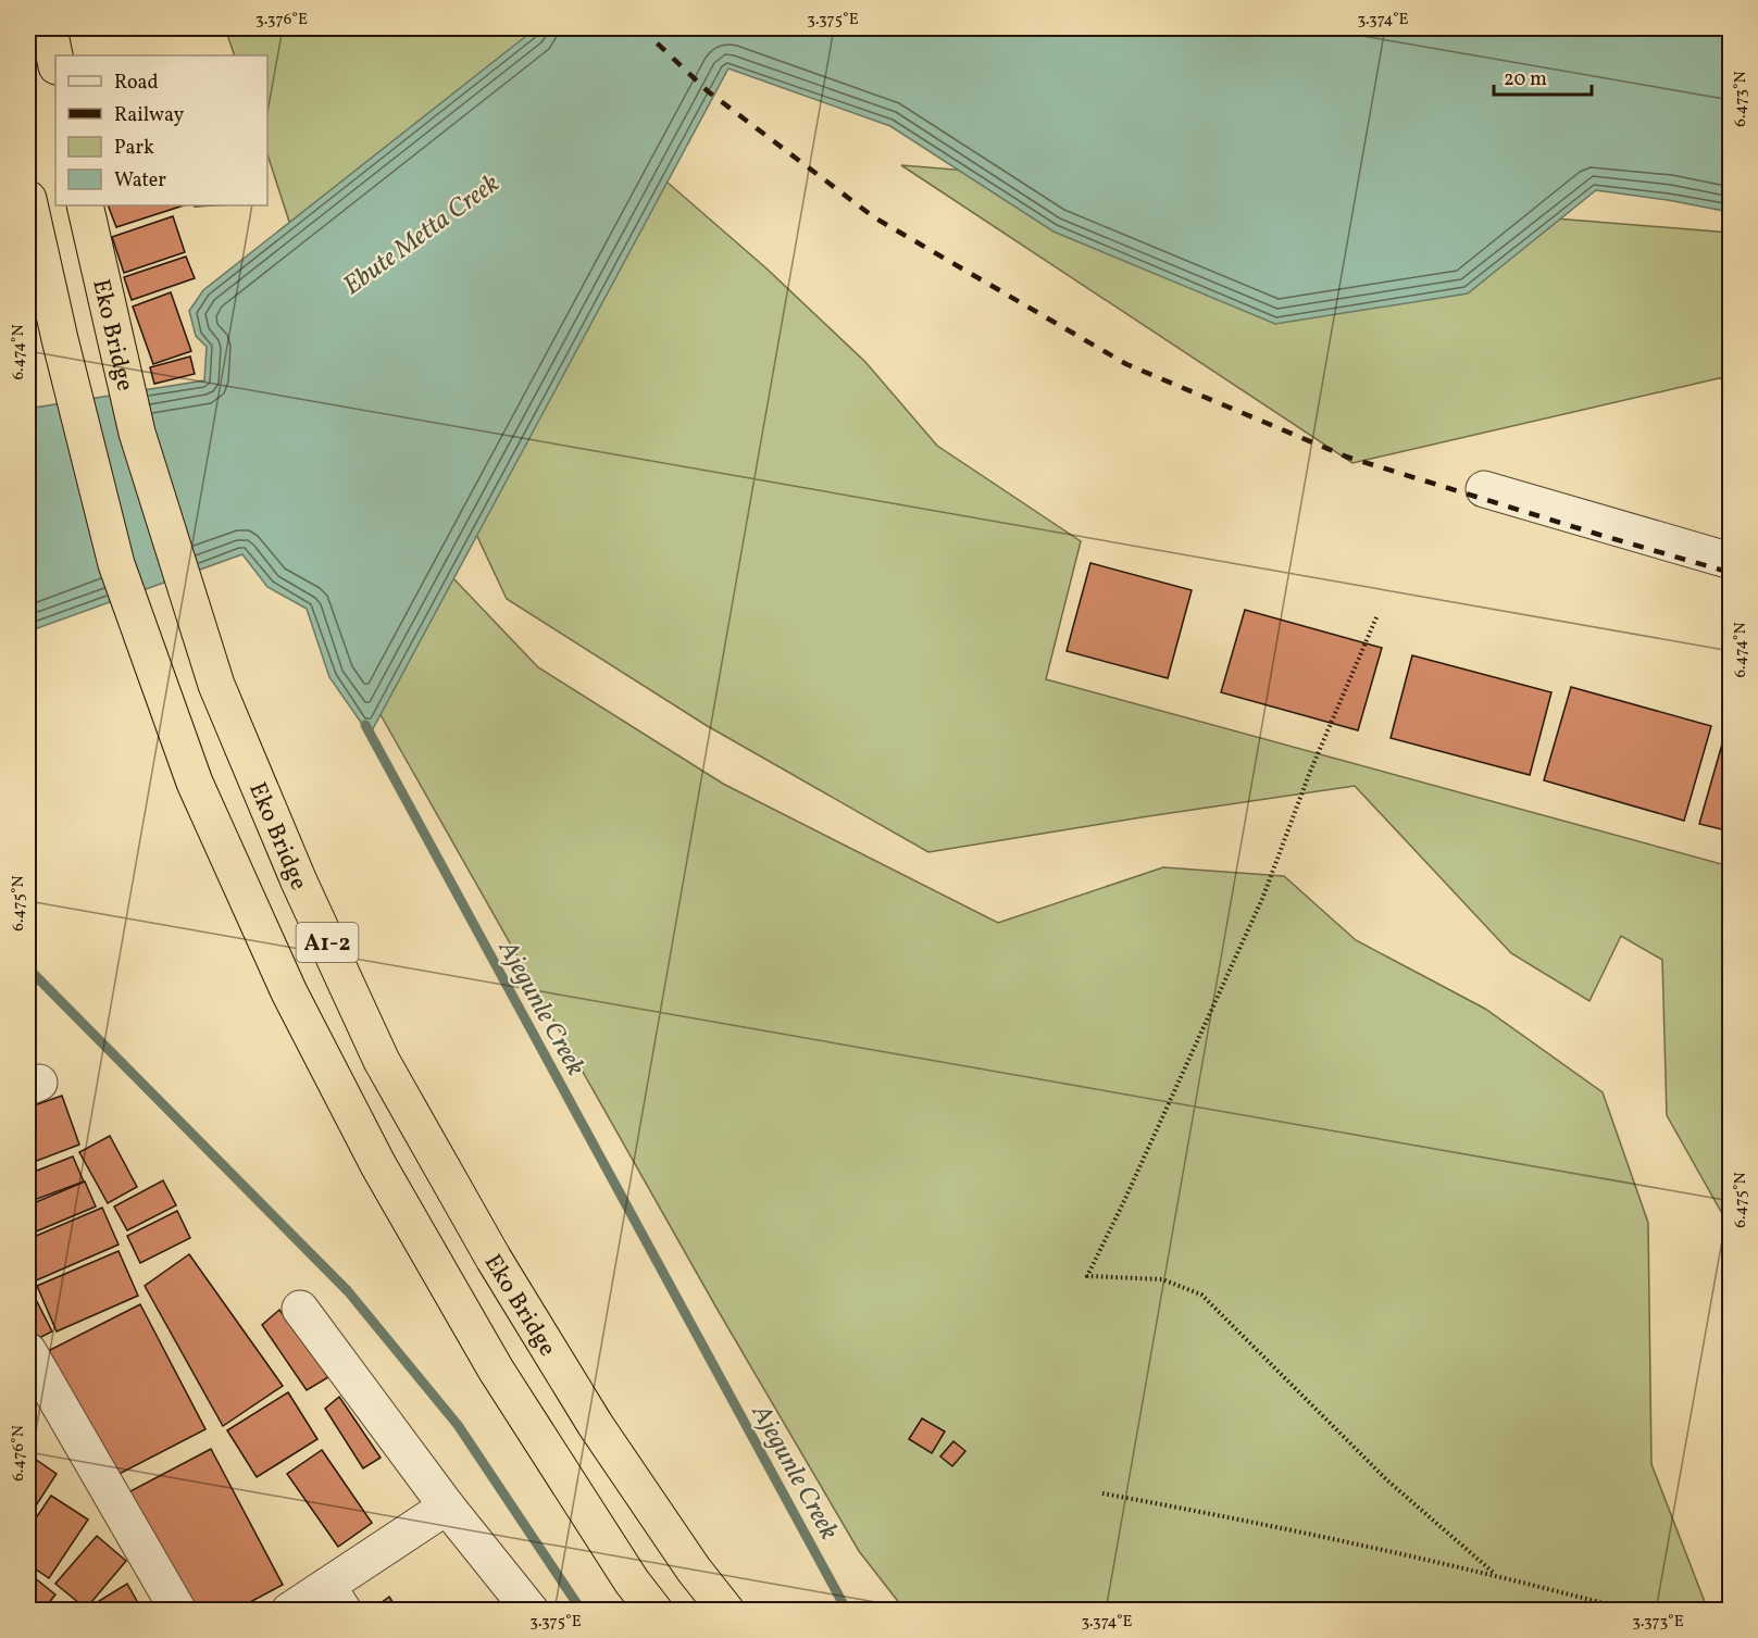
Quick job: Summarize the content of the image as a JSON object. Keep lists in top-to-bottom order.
{
  "streets": {
    "highway": ["Eko Bridge", "A1-2"]
  },
  "water": ["Ebute Metta Creek", "Ajegunle Creek"],
  "legend": [
    "Road",
    "Railway",
    "Park",
    "Water"
  ],
  "scale_bar": "20 m",
  "coordinates": [
    "3.376°E",
    "3.375°E",
    "3.374°E",
    "6.473°N",
    "6.474°N",
    "6.475°N",
    "6.476°N",
    "3.373°E"
  ]
}
